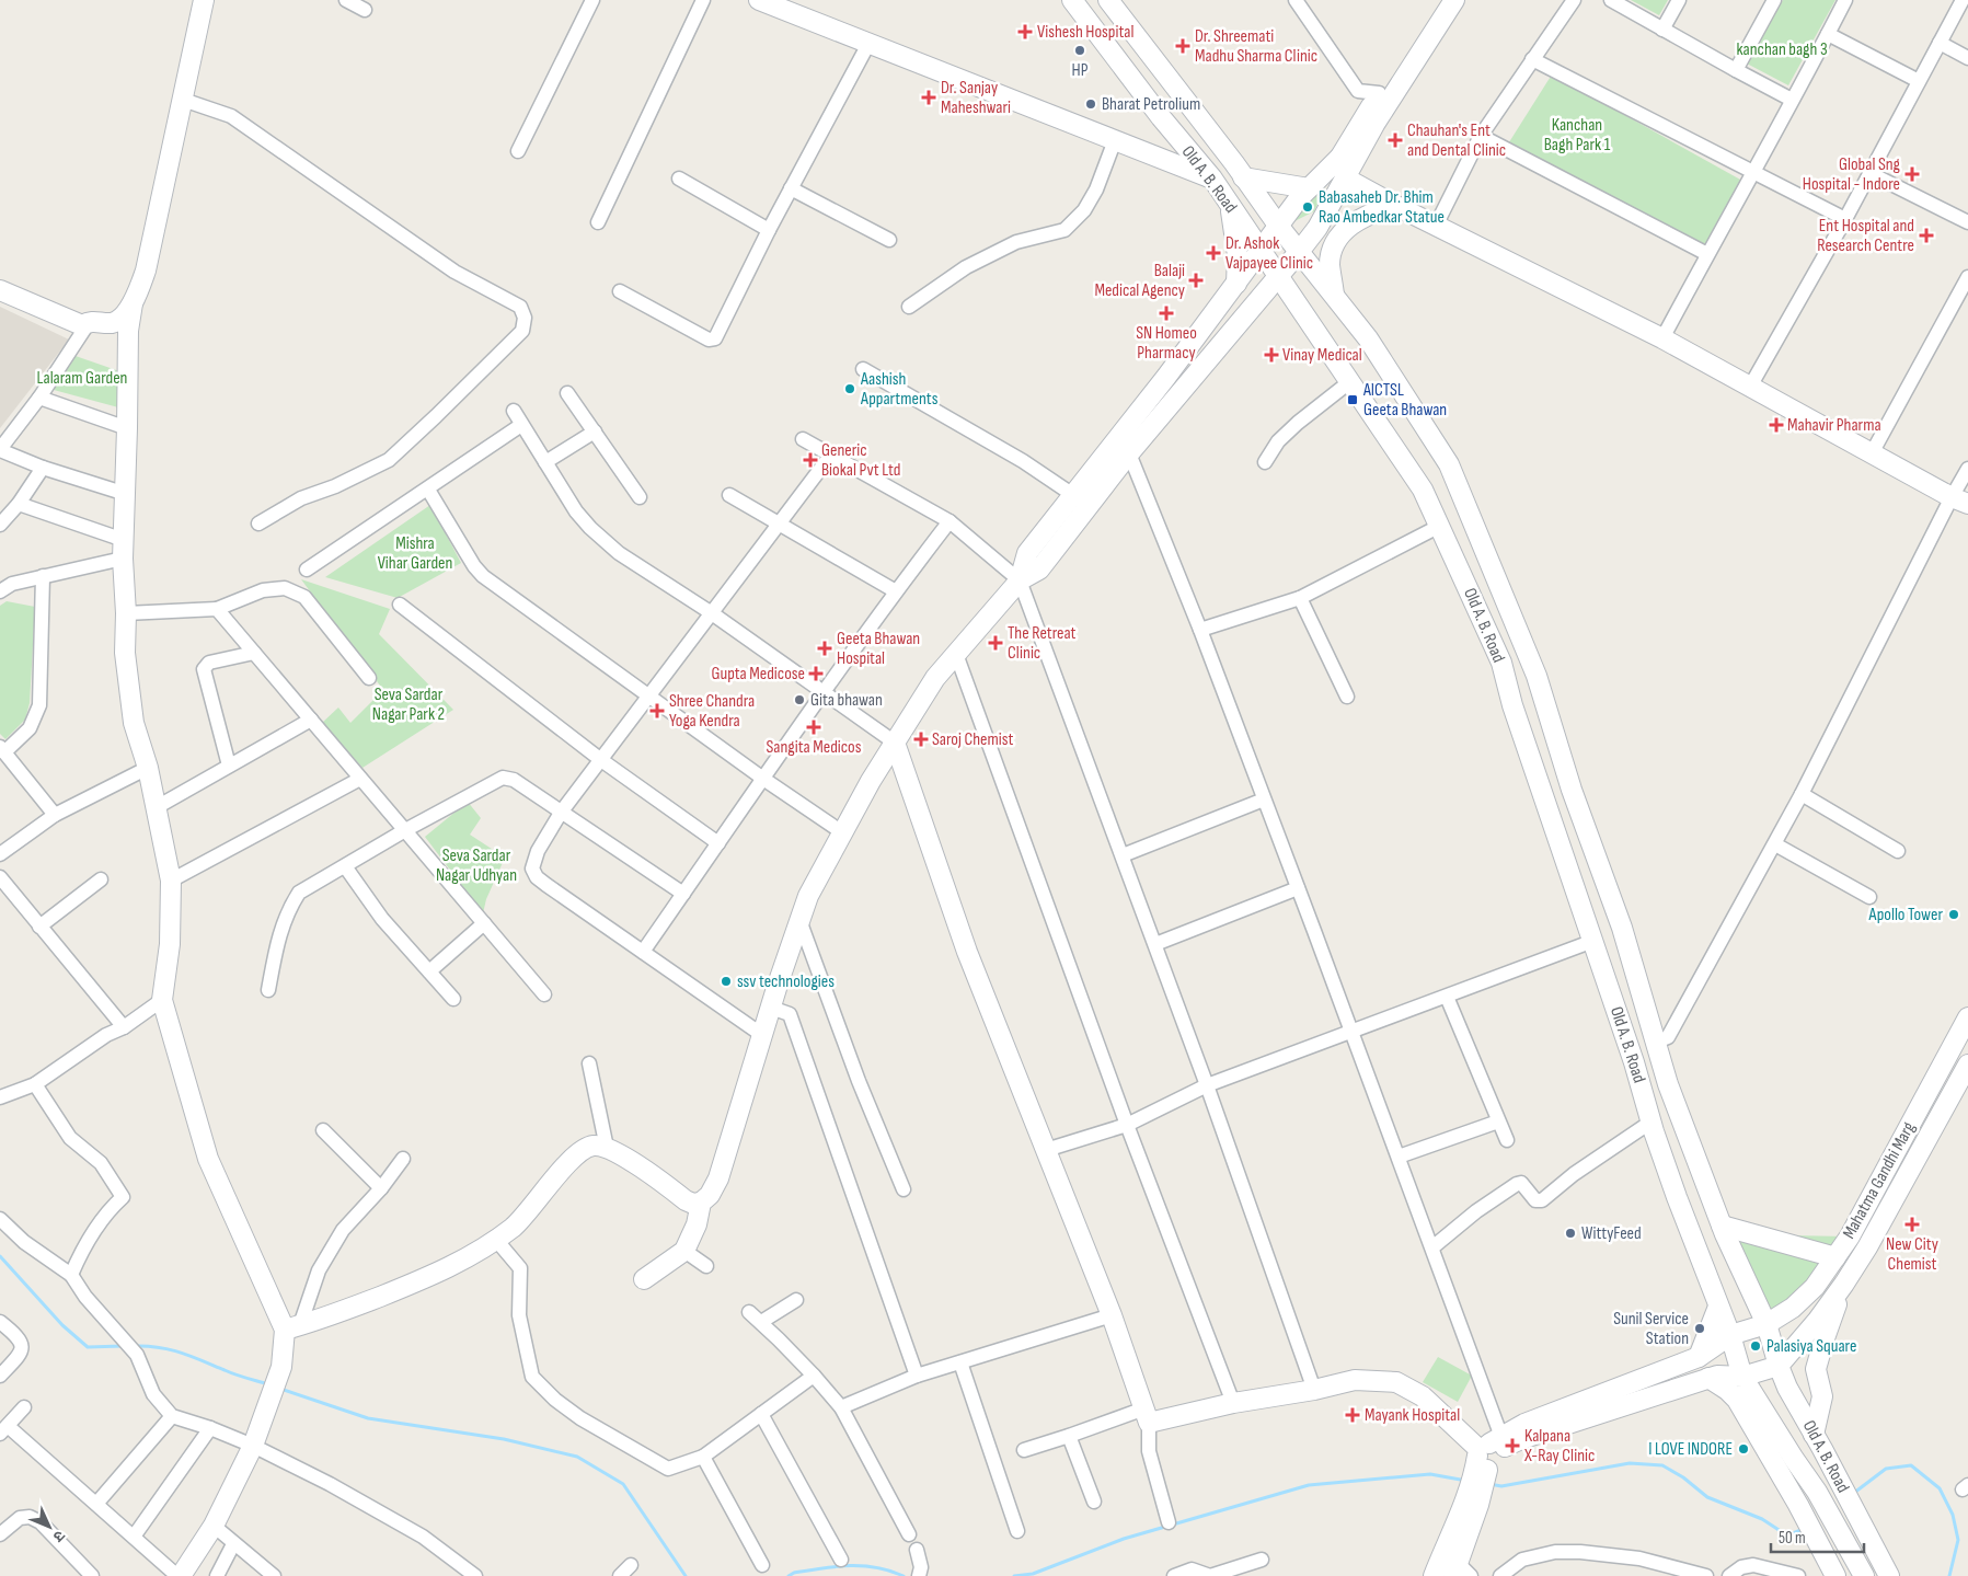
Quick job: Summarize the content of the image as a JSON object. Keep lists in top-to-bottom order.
{
  "streets": {
    "main road": ["Old A. B. Road", "Mahatma Gandhi Marg"]
  },
  "crossings": [
    ["Old A. B. Road", "Mahatma Gandhi Marg"]
  ],
  "parks": [
    "kanchan bagh 3",
    "Kanchan Bagh Park 1",
    "Lalaram Garden",
    "Mishra Vihar Garden",
    "Seva Sardar Nagar Park 2",
    "Seva Sardar Nagar Udhyan"
  ],
  "places": {
    "health": [
      "Vishesh Hospital",
      "Dr. Shreemati Madhu Sharma Clinic",
      "Dr. Sanjay Maheshwari",
      "Chauhan's Ent and Dental Clinic",
      "Global Sng Hospital - Indore",
      "Ent Hospital and Research Centre",
      "Dr. Ashok Vajpayee Clinic",
      "Balaji Medical Agency",
      "SN Homeo Pharmacy",
      "Vinay Medical",
      "Mahavir Pharma",
      "Generic Biokal Pvt Ltd",
      "The Retreat Clinic",
      "Geeta Bhawan Hospital",
      "Gupta Medicose",
      "Shree Chandra Yoga Kendra",
      "Sangita Medicos",
      "Saroj Chemist",
      "New City Chemist",
      "Mayank Hospital",
      "Kalpana X-Ray Clinic"
    ],
    "other": [
      "HP",
      "Bharat Petrolium",
      "Babasaheb Dr. Bhim Rao Ambedkar Statue",
      "Aashish Appartments",
      "Gita bhawan",
      "Apollo Tower",
      "ssv technologies",
      "WittyFeed",
      "Sunil Service Station",
      "Palasiya Square",
      "I LOVE INDORE"
    ],
    "transit": ["AICTSL Geeta Bhawan"]
  },
  "scale_bar": "50 m",
  "north": "bottom right"
}
